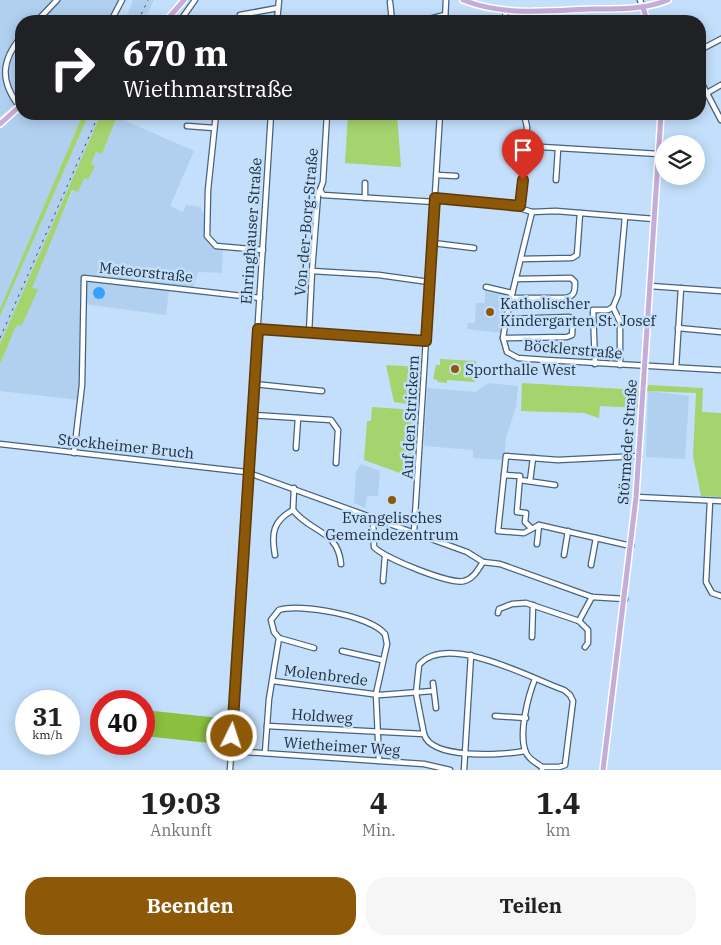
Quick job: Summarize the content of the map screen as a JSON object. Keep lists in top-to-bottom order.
{
  "streets": {
    "main road": ["Störmeder Straße"],
    "street": [
      "Von-der-Borg-Straße",
      "Ehringhauser Straße",
      "Meteorstraße",
      "Böcklerstraße",
      "Auf den Strickern",
      "Stockheimer Bruch",
      "Molenbrede",
      "Holdweg",
      "Wietheimer Weg"
    ]
  },
  "crossings": [
    ["Ehringhauser Straße", "Meteorstraße"],
    ["Ehringhauser Straße", "Stockheimer Bruch"],
    ["Ehringhauser Straße", "Wietheimer Weg"],
    ["Meteorstraße", "Stockheimer Bruch"],
    ["Böcklerstraße", "Störmeder Straße"],
    ["Auf den Strickern", "Stockheimer Bruch"],
    ["Störmeder Straße", "Stockheimer Bruch"]
  ],
  "places": ["Katholischer Kindergarten St. Josef", "Sporthalle West", "Evangelisches Gemeindezentrum"],
  "page": {
    "turn": ["670 m", "Wiethmarstraße"],
    "speed": "31 km/h",
    "limit": "40",
    "eta": [
      "19:03",
      "Ankunft",
      "4",
      "Min.",
      "1.4",
      "km"
    ],
    "buttons": ["Beenden", "Teilen"]
  }
}
